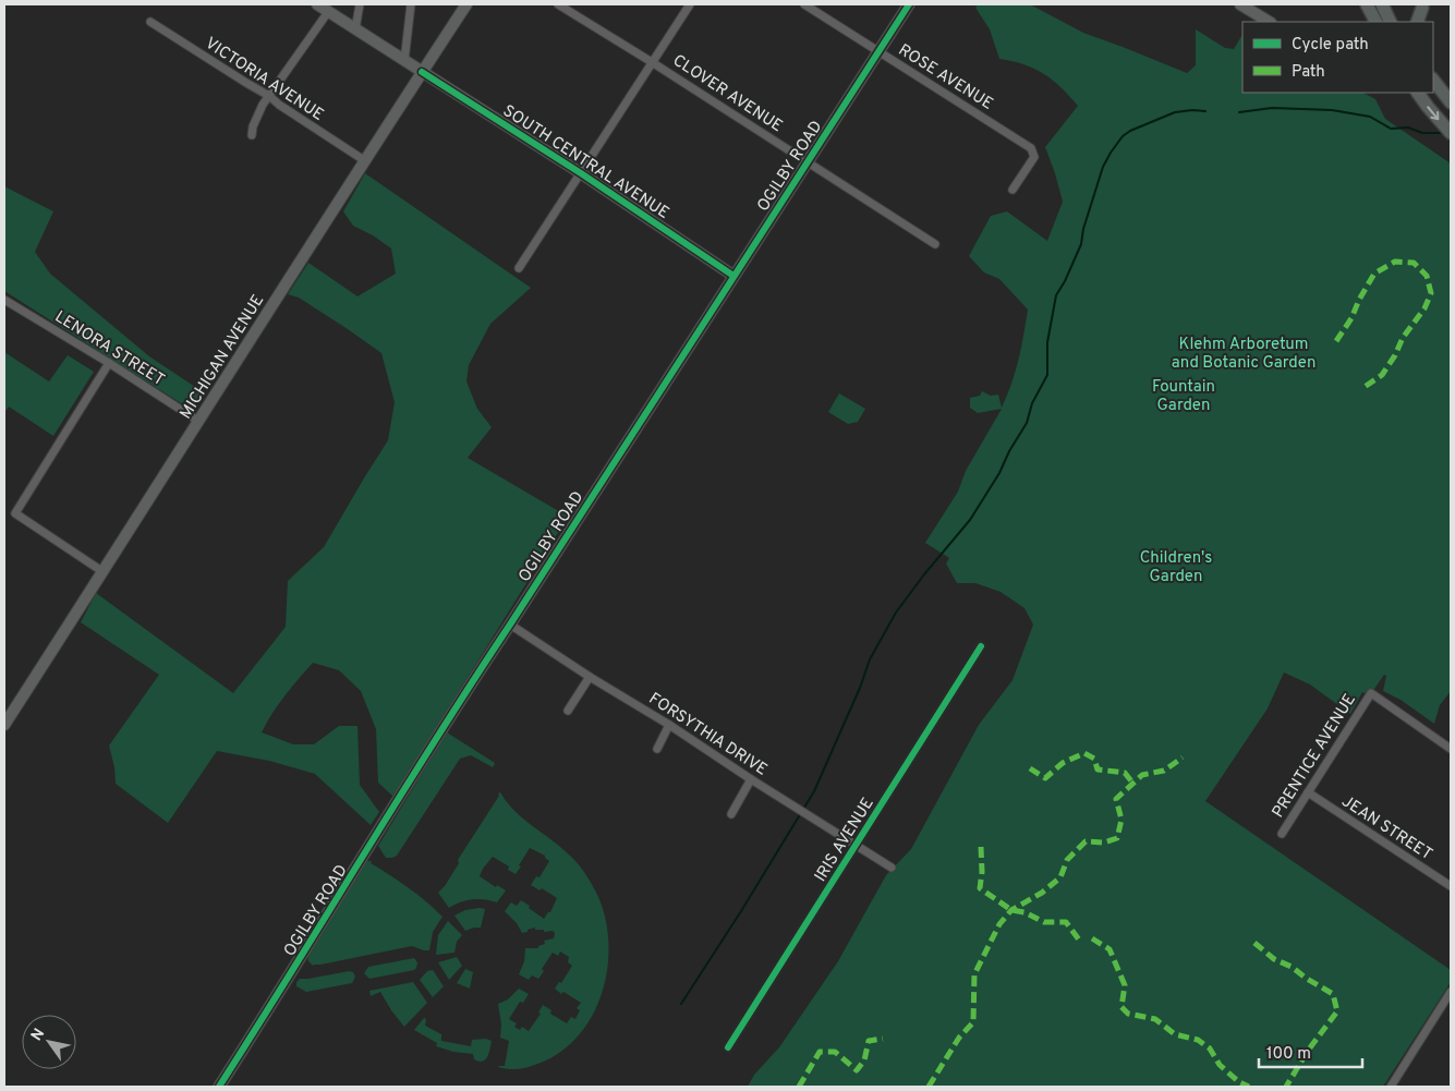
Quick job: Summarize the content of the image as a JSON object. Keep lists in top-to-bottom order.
{
  "streets": {
    "street": [
      "ROSE AVENUE",
      "VICTORIA AVENUE",
      "CLOVER AVENUE",
      "SOUTH CENTRAL AVENUE",
      "OGILBY ROAD",
      "LENORA STREET",
      "MICHIGAN AVENUE",
      "FORSYTHIA DRIVE",
      "PRENTICE AVENUE",
      "JEAN STREET",
      "IRIS AVENUE"
    ]
  },
  "crossings": [
    ["ROSE AVENUE", "OGILBY ROAD"],
    ["VICTORIA AVENUE", "MICHIGAN AVENUE"],
    ["CLOVER AVENUE", "OGILBY ROAD"],
    ["SOUTH CENTRAL AVENUE", "OGILBY ROAD"],
    ["SOUTH CENTRAL AVENUE", "MICHIGAN AVENUE"],
    ["OGILBY ROAD", "FORSYTHIA DRIVE"],
    ["LENORA STREET", "MICHIGAN AVENUE"],
    ["FORSYTHIA DRIVE", "IRIS AVENUE"],
    ["PRENTICE AVENUE", "JEAN STREET"]
  ],
  "parks": ["Klehm Arboretum and Botanic Garden", "Fountain Garden", "Children's Garden"],
  "legend": ["Cycle path", "Path"],
  "scale_bar": "100 m",
  "north": "top left"
}
